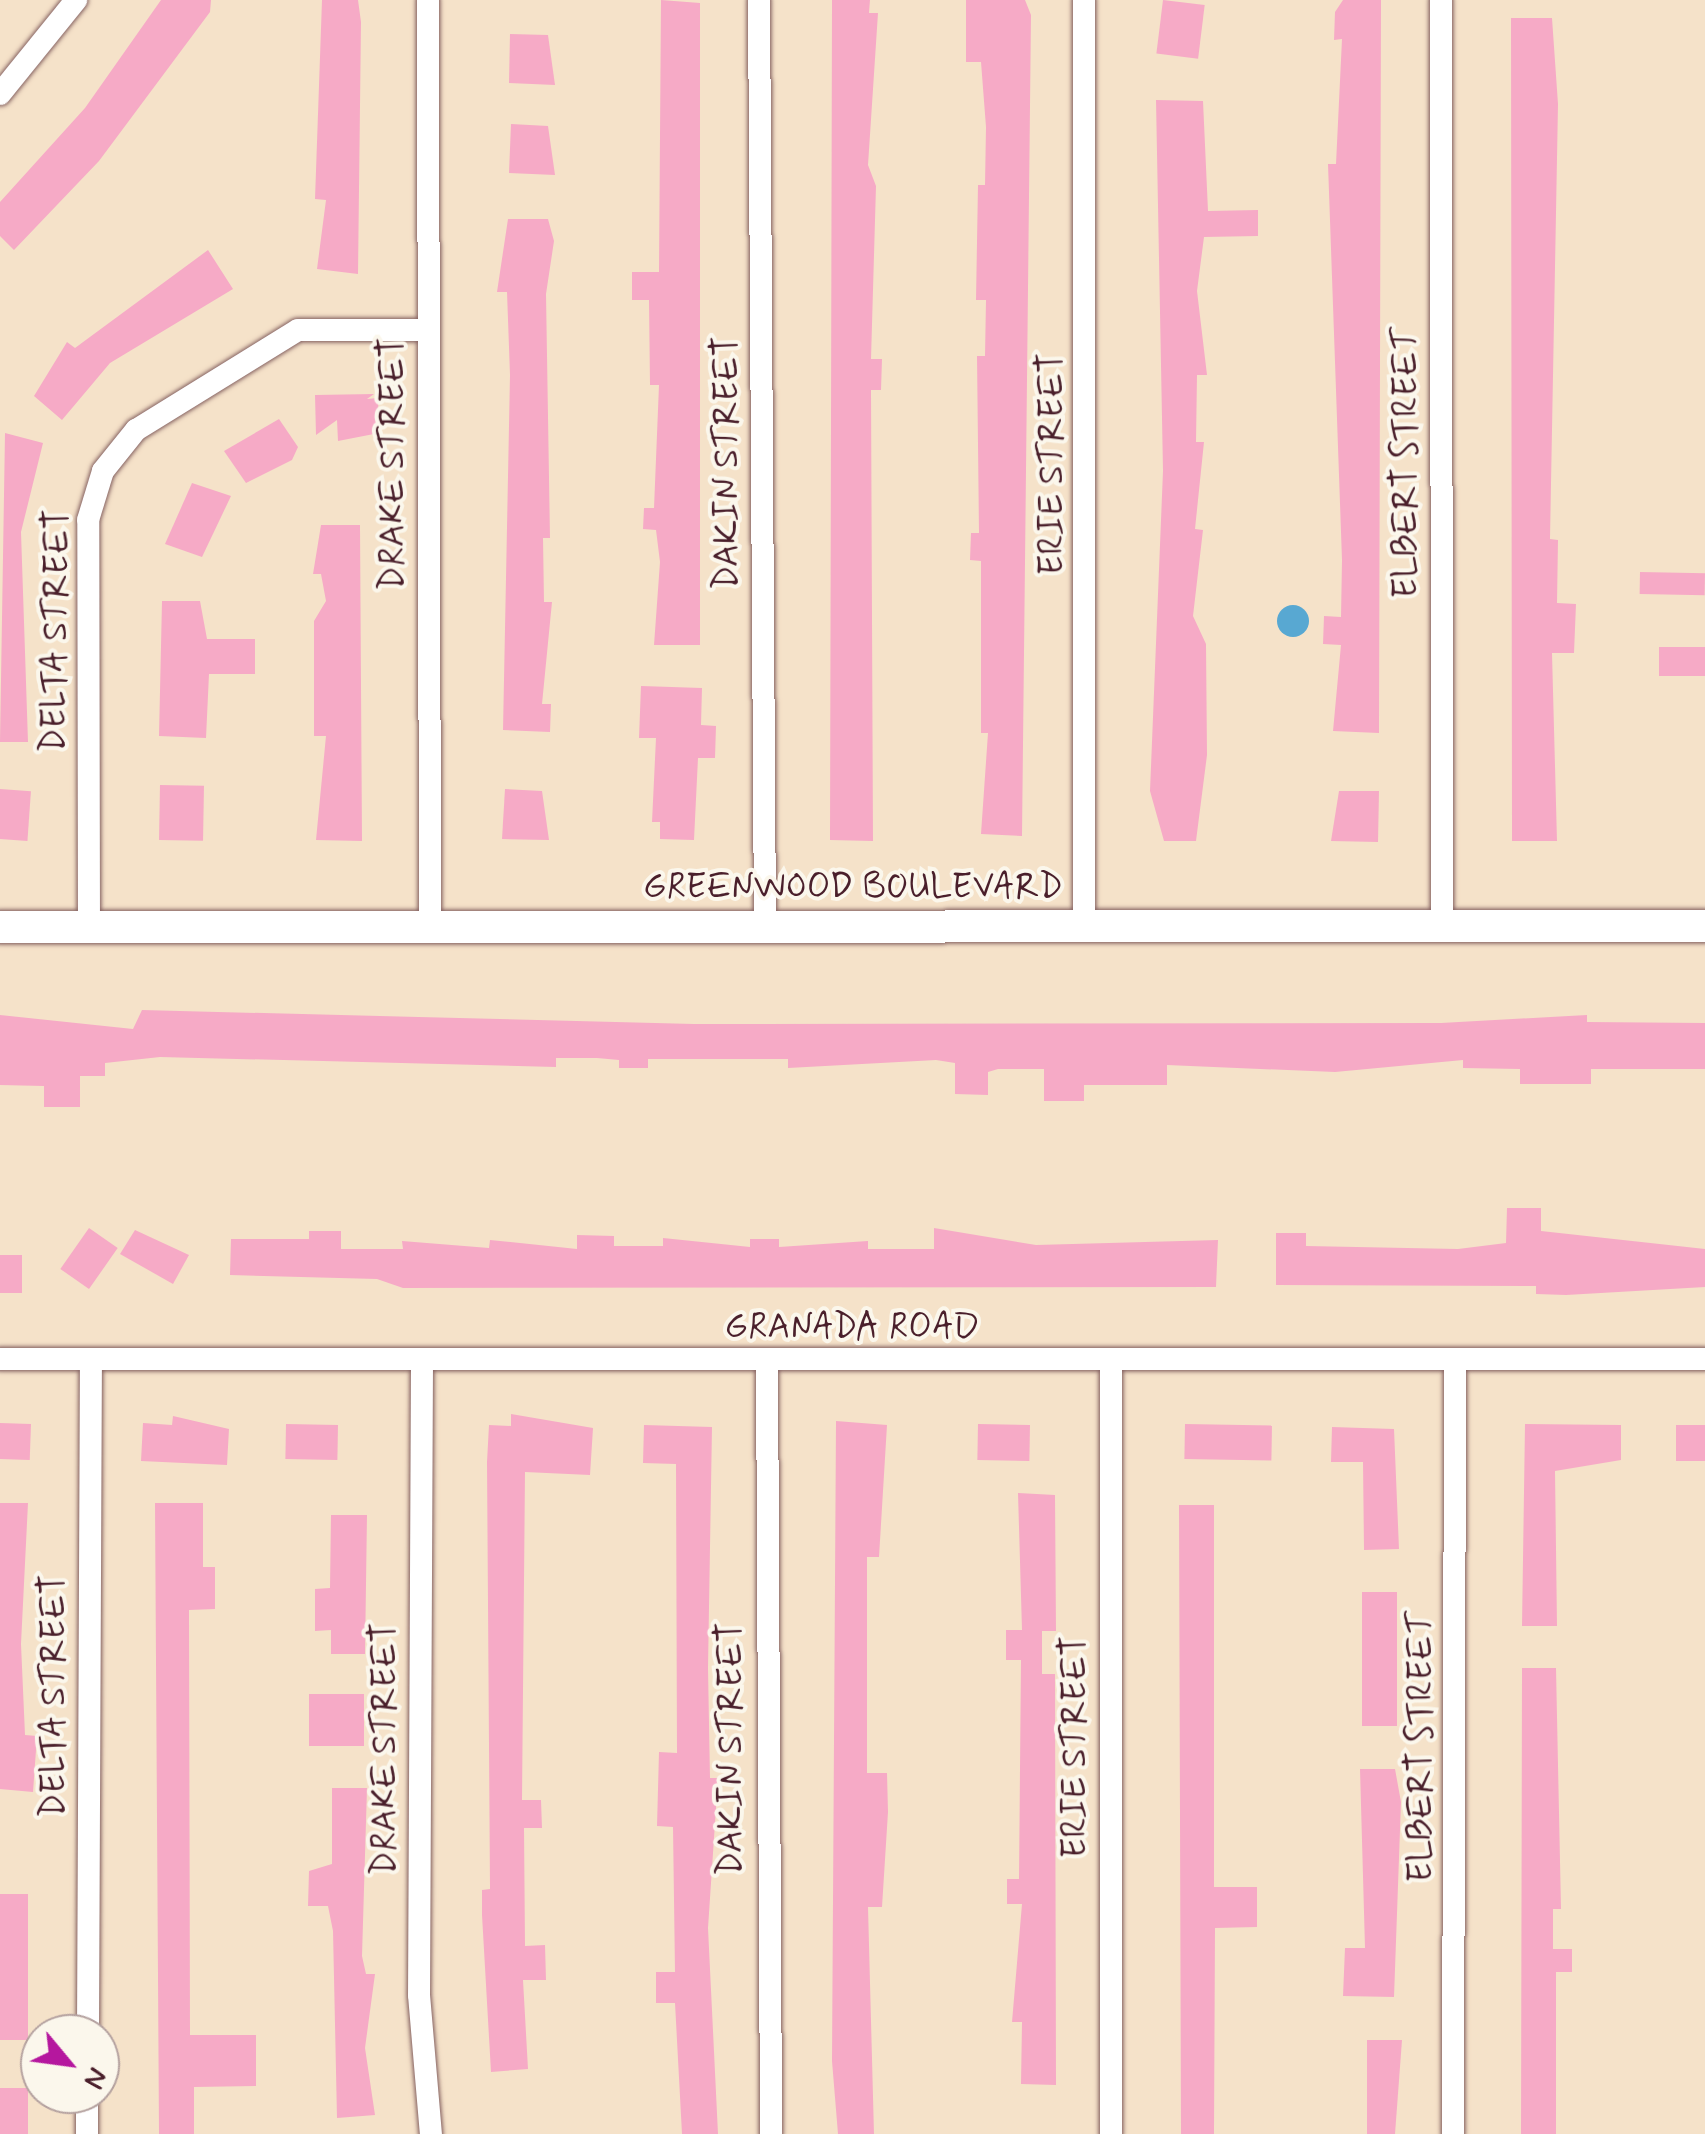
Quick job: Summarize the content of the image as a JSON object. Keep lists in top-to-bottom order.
{
  "streets": {
    "street": [
      "DAKIN STREET",
      "ELBERT STREET",
      "DRAKE STREET",
      "ERIE STREET",
      "DELTA STREET",
      "GREENWOOD BOULEVARD",
      "GRANADA ROAD"
    ]
  },
  "crossings": [
    ["DAKIN STREET", "GREENWOOD BOULEVARD"],
    ["DAKIN STREET", "GRANADA ROAD"],
    ["ELBERT STREET", "GREENWOOD BOULEVARD"],
    ["ELBERT STREET", "GRANADA ROAD"],
    ["DRAKE STREET", "DELTA STREET"],
    ["DRAKE STREET", "GREENWOOD BOULEVARD"],
    ["DRAKE STREET", "GRANADA ROAD"],
    ["ERIE STREET", "GREENWOOD BOULEVARD"],
    ["ERIE STREET", "GRANADA ROAD"],
    ["DELTA STREET", "GREENWOOD BOULEVARD"],
    ["DELTA STREET", "GRANADA ROAD"]
  ],
  "north": "bottom right"
}
